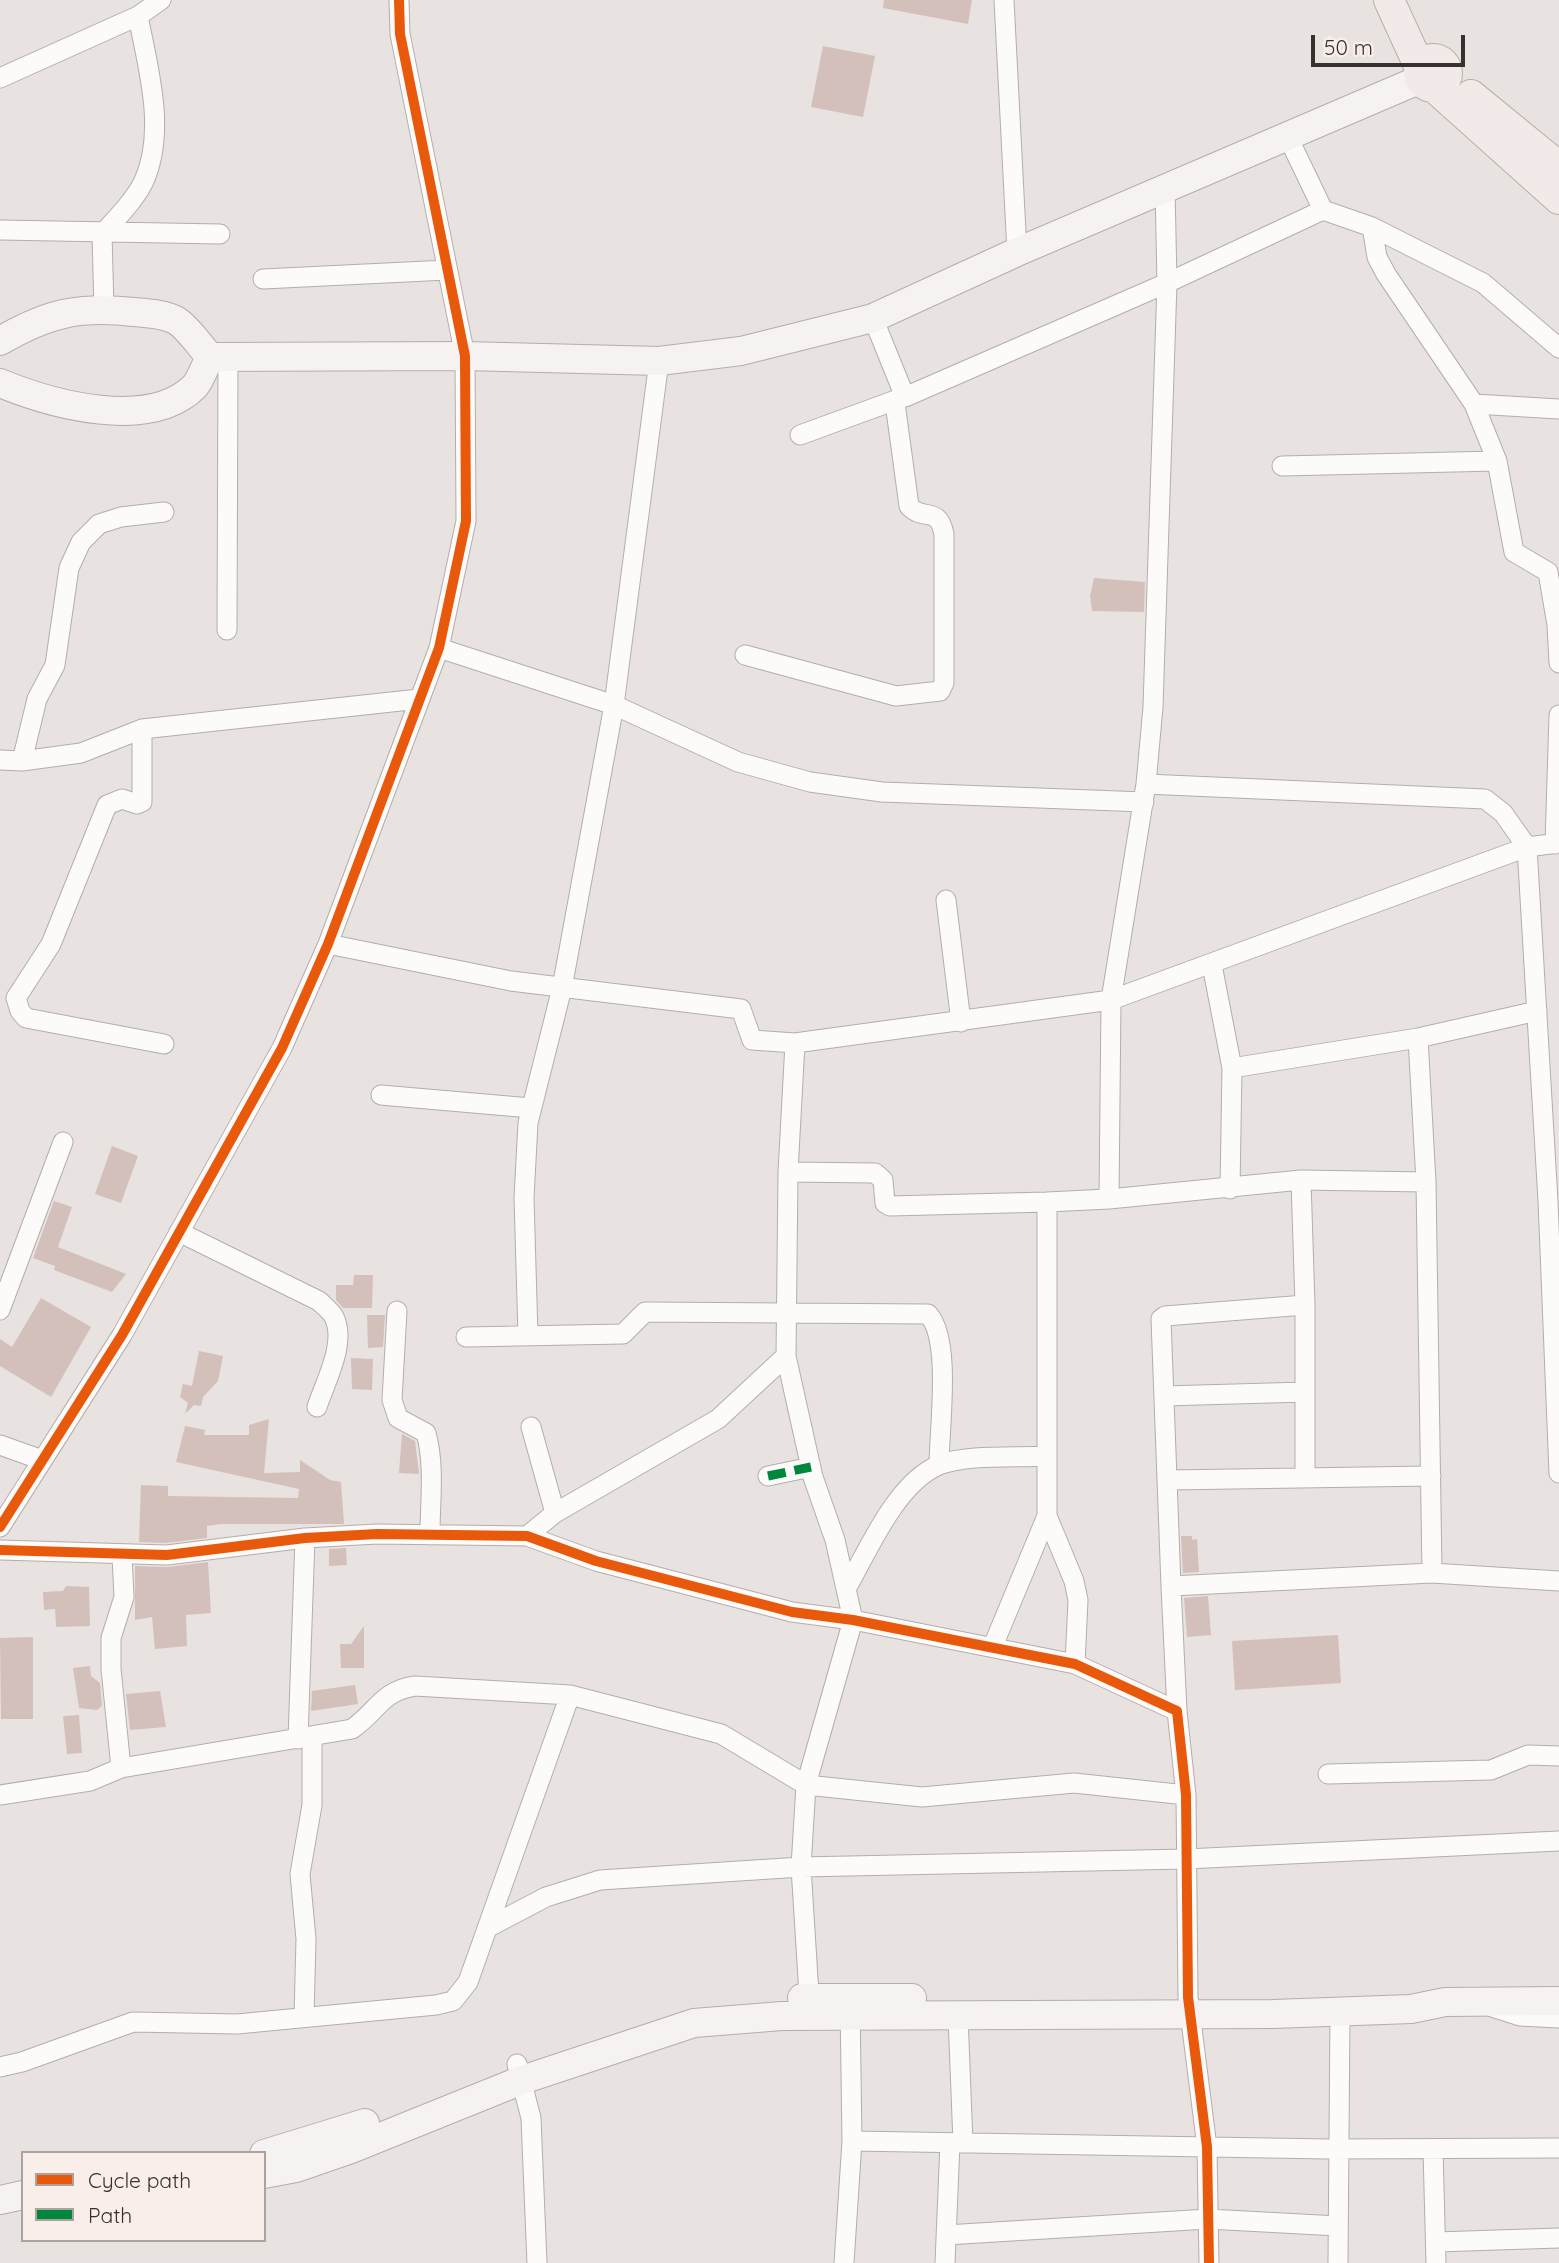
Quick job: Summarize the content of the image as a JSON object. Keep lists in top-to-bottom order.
{
  "legend": ["Cycle path", "Path"],
  "scale_bar": "50 m"
}
